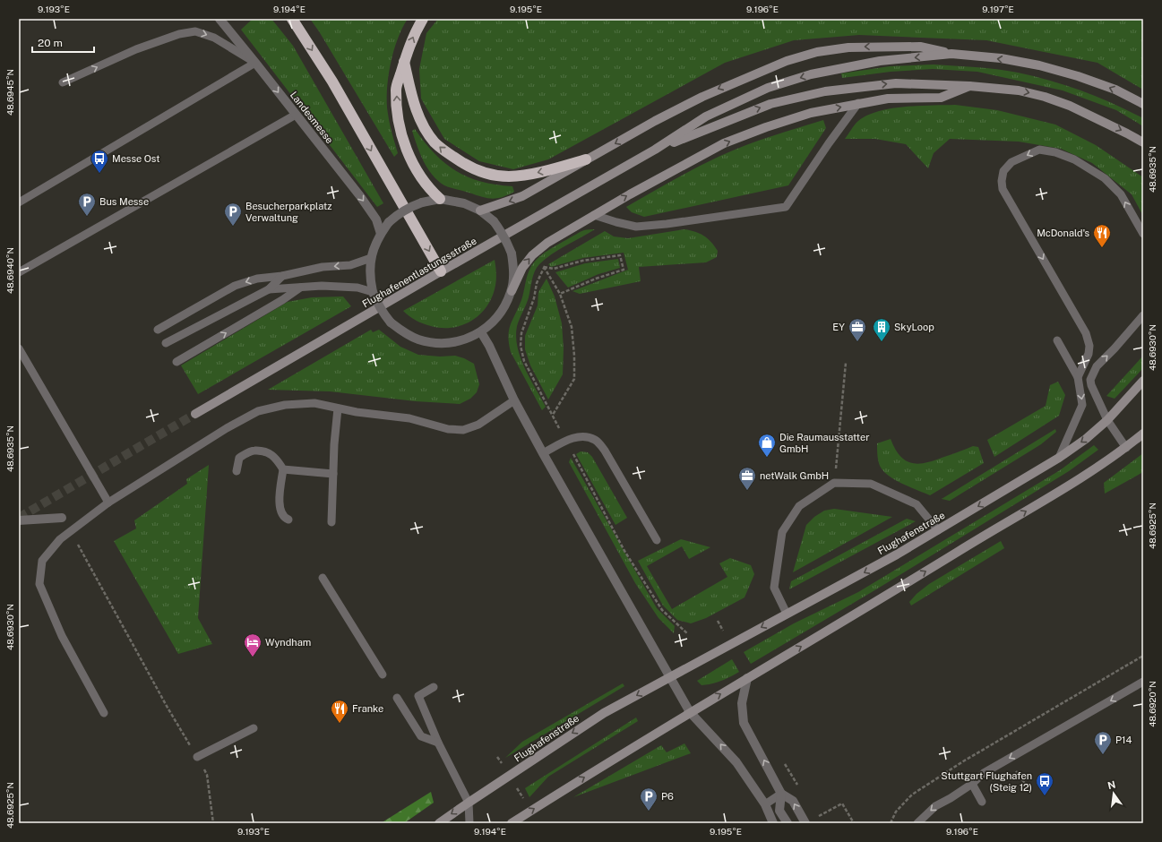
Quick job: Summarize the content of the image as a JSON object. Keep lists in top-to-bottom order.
{
  "streets": {
    "main road": ["Flughafenentlastungsstraße", "Flughafenstraße"],
    "street": ["Landesmesse"]
  },
  "one_way": ["Landesmesse"],
  "places": {
    "bus stop": ["Messe Ost", "Stuttgart Flughafen (Steig 12)"],
    "parking": [
      "Bus Messe",
      "Besucherparkplatz Verwaltung",
      "P14",
      "P6"
    ],
    "restaurant": ["McDonald's", "Franke"],
    "office": ["EY", "netWalk GmbH"],
    "building": ["SkyLoop"],
    "shop": ["Die Raumausstatter GmbH"],
    "hotel": ["Wyndham"]
  },
  "scale_bar": "20 m",
  "north": "top",
  "coordinates": [
    "9.193°E",
    "9.194°E",
    "9.195°E",
    "9.196°E",
    "9.197°E",
    "48.6945°N",
    "48.6935°N",
    "48.6940°N",
    "48.6930°N",
    "48.6925°N",
    "48.6920°N"
  ]
}
